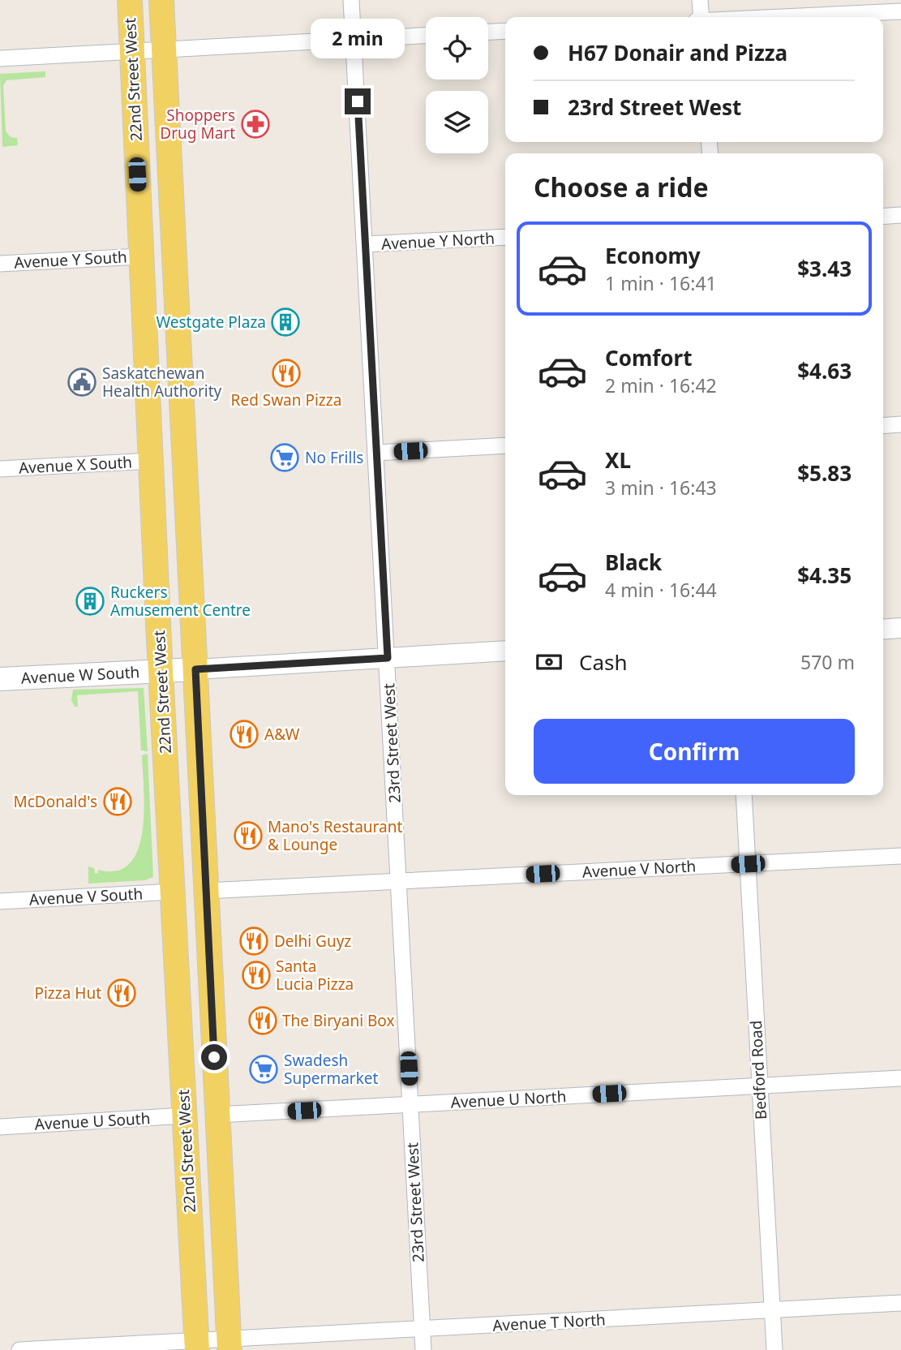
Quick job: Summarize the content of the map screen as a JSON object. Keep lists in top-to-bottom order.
{
  "streets": {
    "main road": ["22nd Street West", "Avenue W South"],
    "street": [
      "Avenue Y North",
      "Avenue Y South",
      "Avenue X South",
      "23rd Street West",
      "Avenue V North",
      "Avenue V South",
      "Bedford Road",
      "Avenue U North",
      "Avenue U South",
      "Avenue T North"
    ]
  },
  "crossings": [
    ["22nd Street West", "Avenue Y South"],
    ["22nd Street West", "Avenue X South"],
    ["22nd Street West", "Avenue W South"],
    ["22nd Street West", "Avenue V North"],
    ["22nd Street West", "Avenue V South"],
    ["22nd Street West", "Avenue U North"],
    ["22nd Street West", "Avenue U South"],
    ["22nd Street West", "Avenue T North"],
    ["Avenue Y North", "23rd Street West"],
    ["23rd Street West", "Avenue V North"],
    ["23rd Street West", "Avenue U North"],
    ["23rd Street West", "Avenue T North"],
    ["Avenue V North", "Bedford Road"],
    ["Bedford Road", "Avenue U North"],
    ["Bedford Road", "Avenue T North"]
  ],
  "places": {
    "pharmacy": ["Shoppers Drug Mart"],
    "building": ["Westgate Plaza", "Ruckers Amusement Centre"],
    "restaurant": [
      "Red Swan Pizza",
      "A&W",
      "McDonald's",
      "Mano's Restaurant & Lounge",
      "Delhi Guyz",
      "Santa Lucia Pizza",
      "Pizza Hut",
      "The Biryani Box"
    ],
    "public building": ["Saskatchewan Health Authority"],
    "supermarket": ["No Frills", "Swadesh Supermarket"]
  },
  "page": {
    "banner": ["H67 Donair and Pizza", "23rd Street West"],
    "bubble": "2 min",
    "heading": "Choose a ride",
    "list": [
      {
        "name": "Economy",
        "note": "1 min · 16:41",
        "value": "$3.43"
      },
      {
        "name": "Comfort",
        "note": "2 min · 16:42",
        "value": "$4.63"
      },
      {
        "name": "XL",
        "note": "3 min · 16:43",
        "value": "$5.83"
      },
      {
        "name": "Black",
        "note": "4 min · 16:44",
        "value": "$4.35"
      }
    ],
    "pay": ["Cash", "570 m"],
    "buttons": "Confirm"
  }
}
